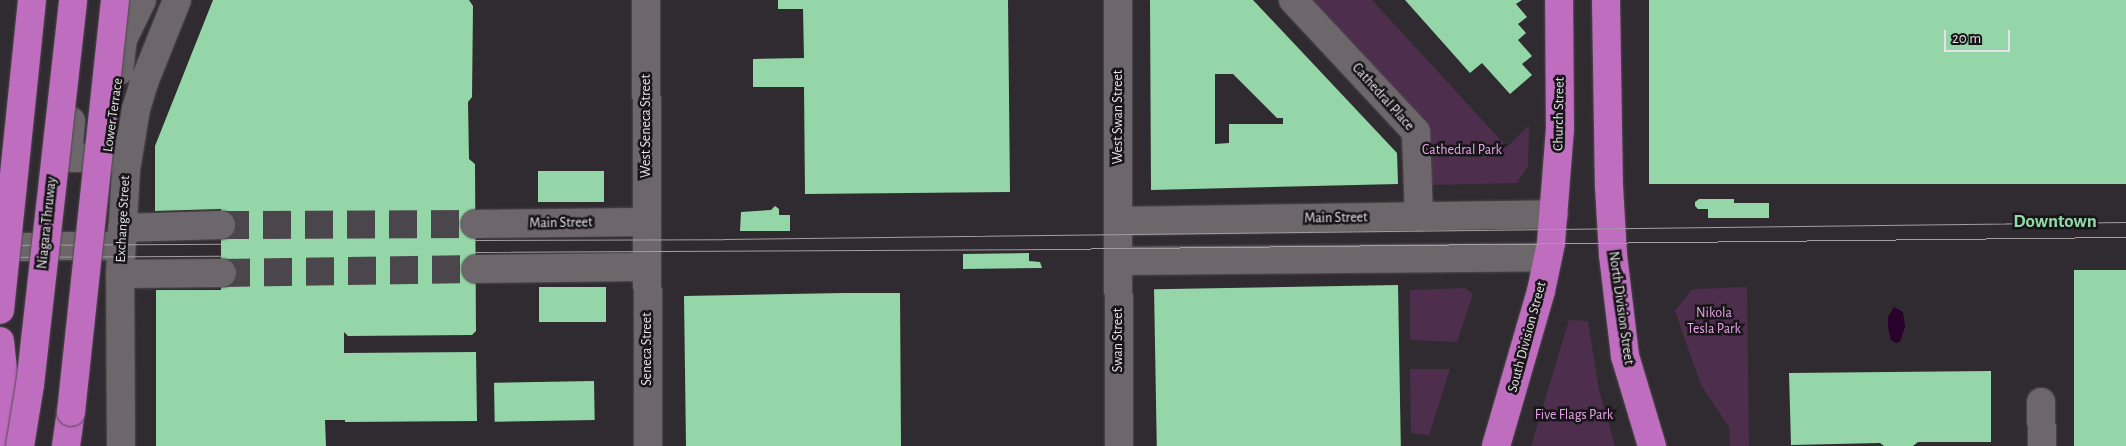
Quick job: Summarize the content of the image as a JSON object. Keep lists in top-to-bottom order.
{
  "streets": {
    "highway": [
      "Church Street",
      "Niagara Thruway",
      "North Division Street",
      "South Division Street"
    ],
    "street": [
      "Cathedral Place",
      "Lower Terrace",
      "West Swan Street",
      "West Seneca Street",
      "Main Street",
      "Exchange Street",
      "Swan Street",
      "Seneca Street"
    ]
  },
  "crossings": [
    ["Cathedral Place", "Main Street"],
    ["Church Street", "Main Street"],
    ["Church Street", "South Division Street"],
    ["West Swan Street", "Main Street"],
    ["West Swan Street", "Swan Street"],
    ["West Seneca Street", "Main Street"],
    ["West Seneca Street", "Seneca Street"],
    ["Main Street", "South Division Street"],
    ["Main Street", "Swan Street"]
  ],
  "districts": ["Downtown"],
  "parks": ["Cathedral Park", "Nikola Tesla Park", "Five Flags Park"],
  "scale_bar": "20 m"
}
